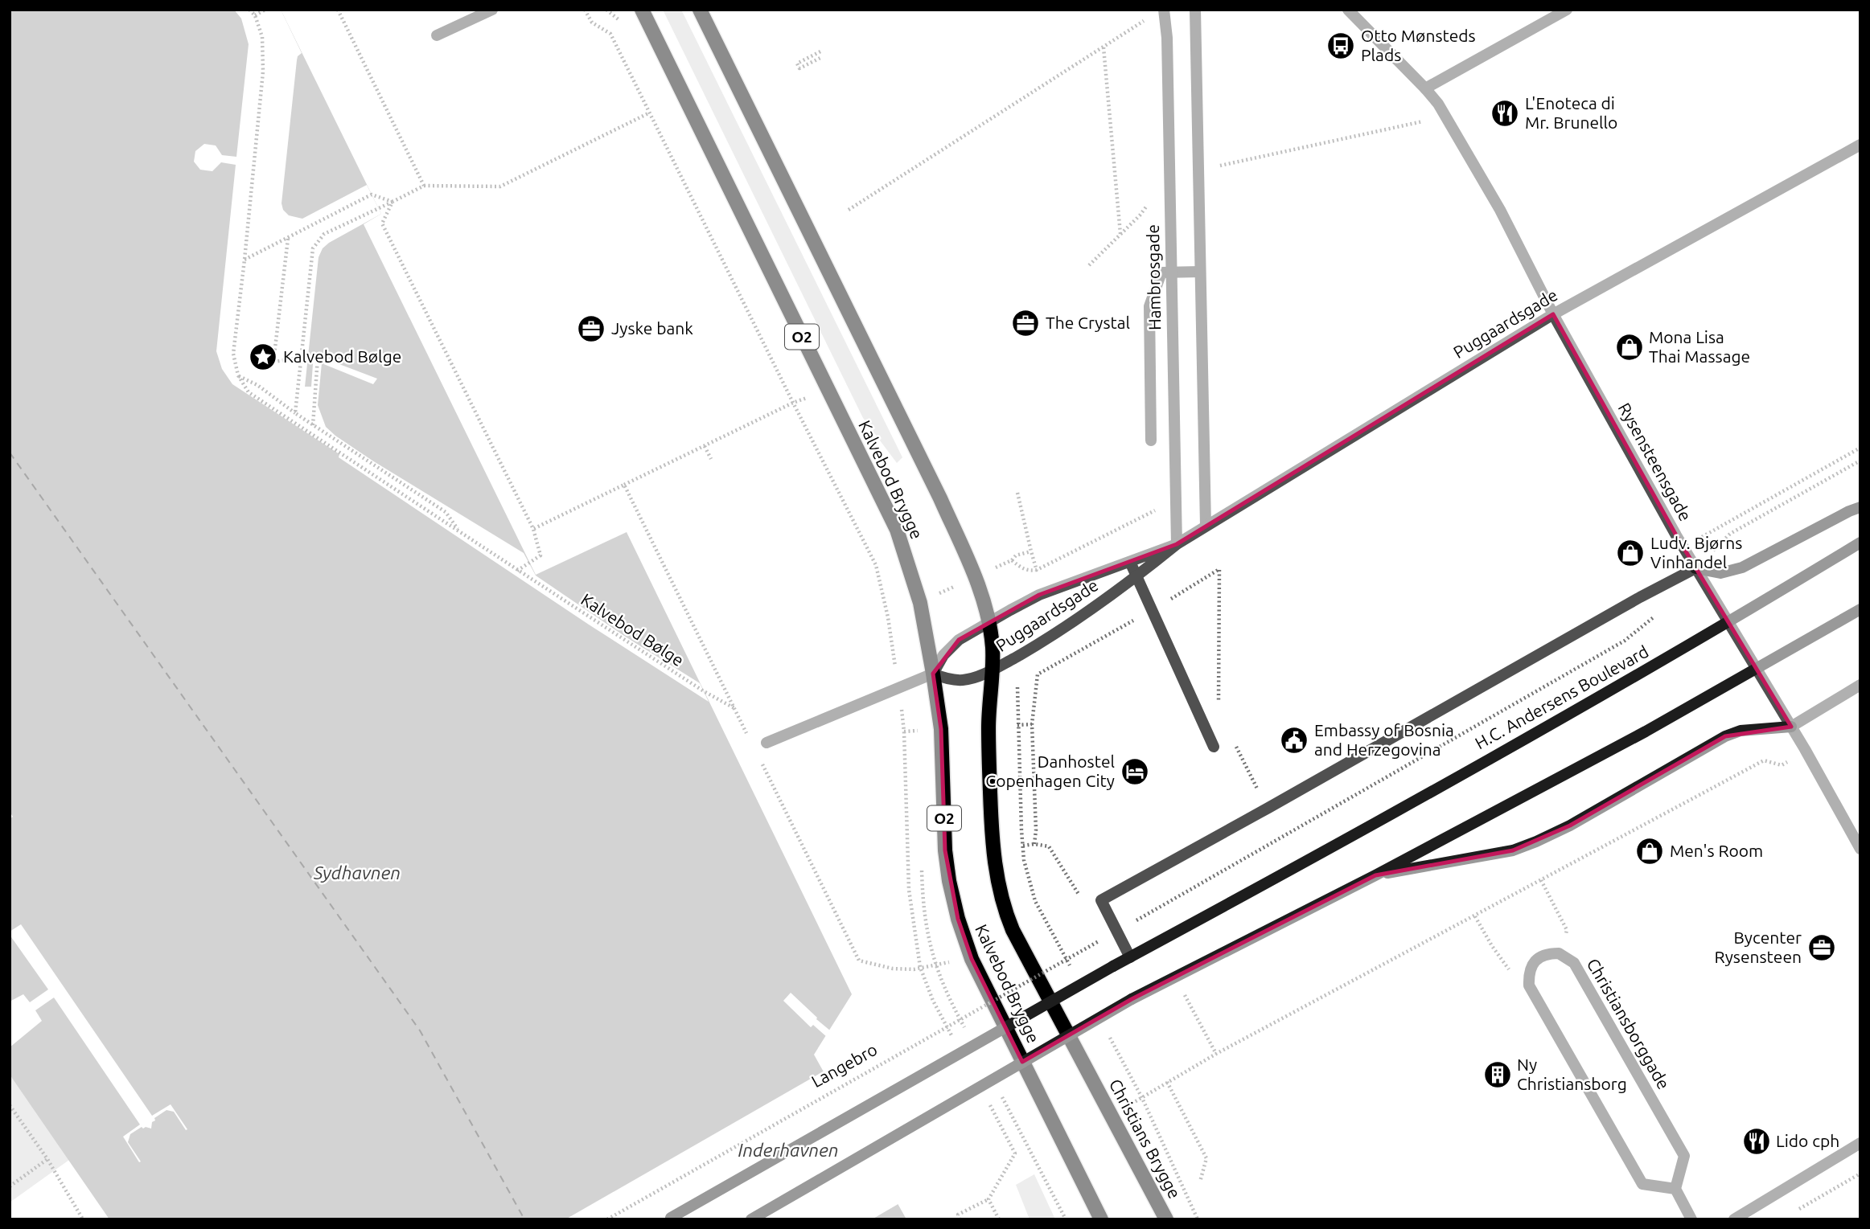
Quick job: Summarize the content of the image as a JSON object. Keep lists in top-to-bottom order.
{
  "streets": {
    "main road": ["O2", "Kalvebod Brygge", "Christians Brygge"],
    "street": [
      "Hambrosgade",
      "Puggaardsgade",
      "Rysensteensgade",
      "H.C. Andersens Boulevard",
      "Christiansborggade"
    ],
    "path": ["Kalvebod Bølge", "Langebro"]
  },
  "crossings": [
    ["Hambrosgade", "Puggaardsgade"],
    ["Puggaardsgade", "Rysensteensgade"],
    ["Puggaardsgade", "Kalvebod Brygge"],
    ["Rysensteensgade", "H.C. Andersens Boulevard"],
    ["Kalvebod Brygge", "Christians Brygge"],
    ["H.C. Andersens Boulevard", "Langebro"]
  ],
  "water": ["Sydhavnen", "Inderhavnen"],
  "places": {
    "bus stop": ["Otto Mønsteds Plads"],
    "restaurant": ["L'Enoteca di Mr. Brunello", "Lido cph"],
    "office": ["The Crystal", "Jyske bank", "Bycenter Rysensteen"],
    "shop": ["Mona Lisa Thai Massage", "Ludv. Bjørns Vinhandel", "Men's Room"],
    "place": ["Kalvebod Bølge"],
    "public building": ["Embassy of Bosnia and Herzegovina"],
    "hotel": ["Danhostel Copenhagen City"],
    "building": ["Ny Christiansborg"]
  }
}
